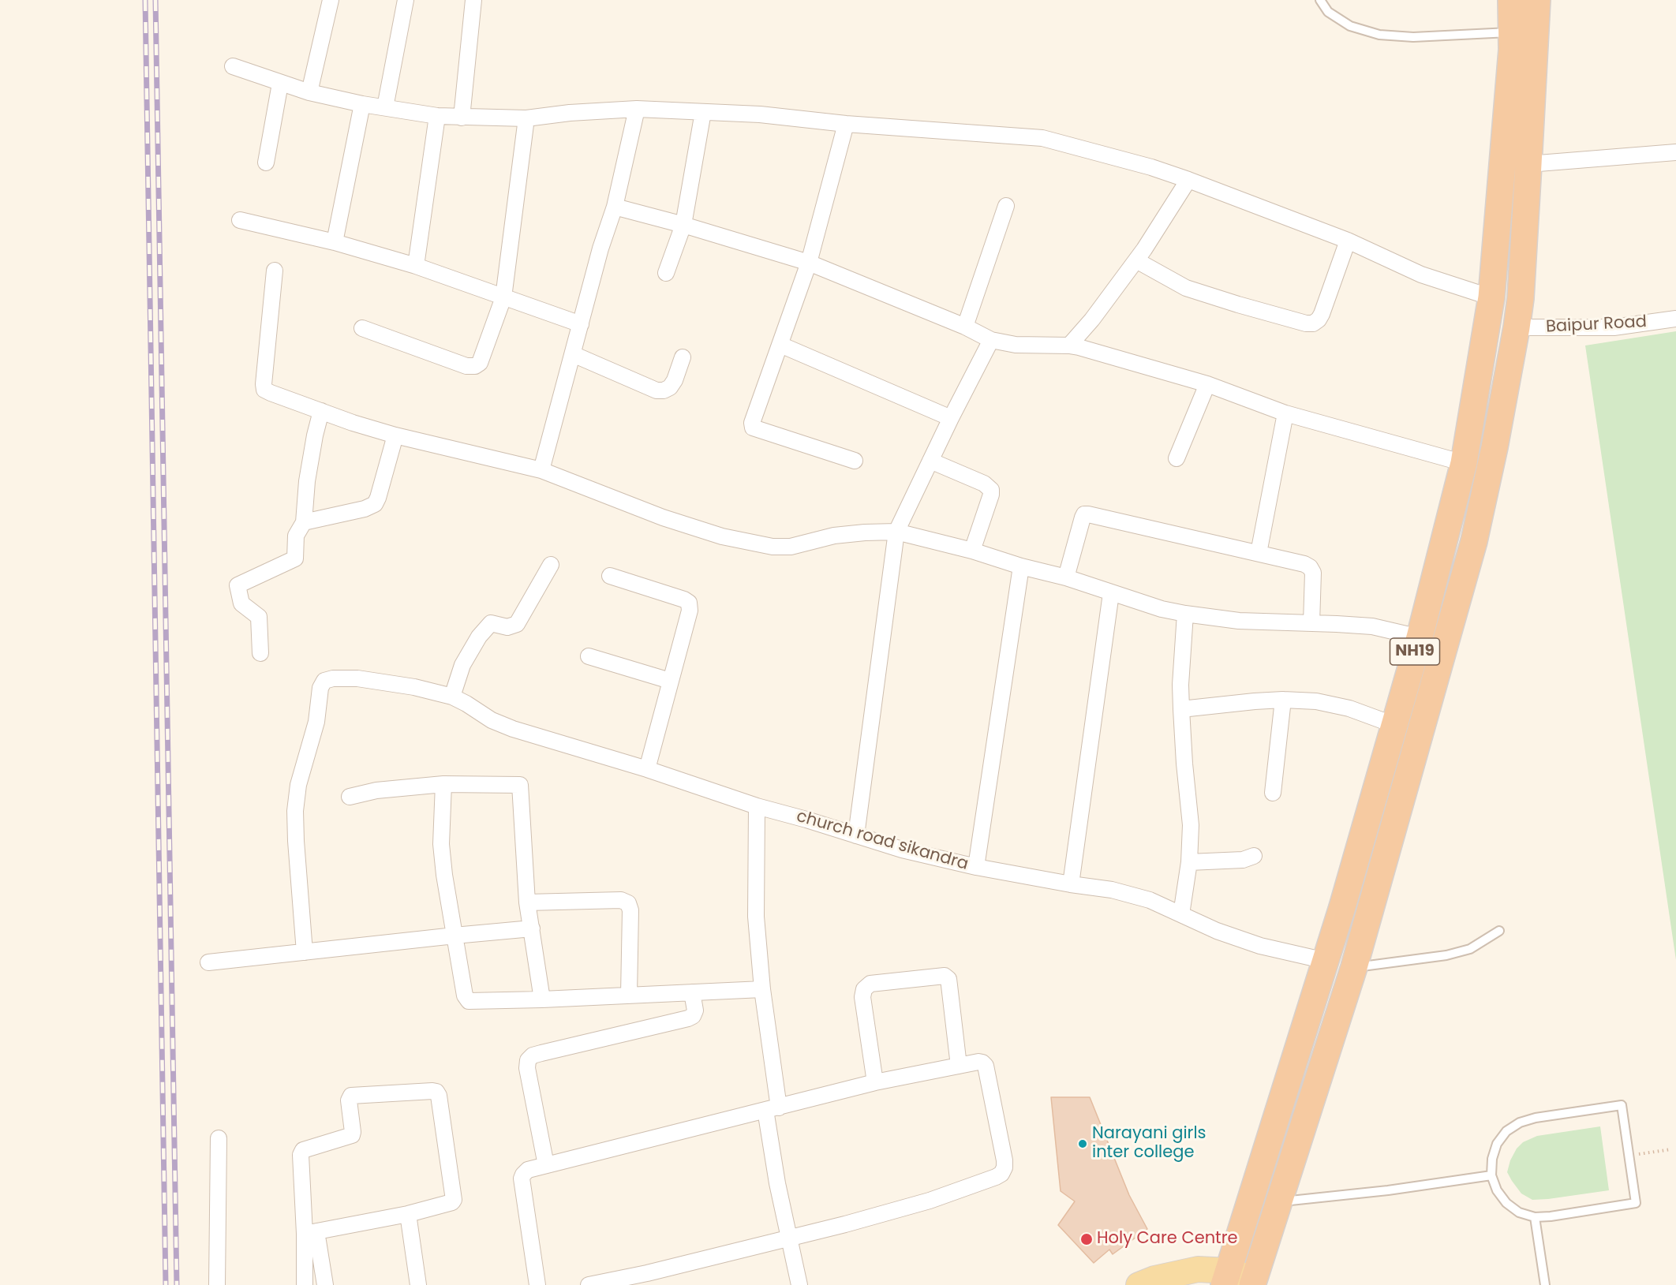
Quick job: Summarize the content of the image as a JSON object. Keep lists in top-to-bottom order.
{
  "streets": {
    "highway": ["NH19"],
    "street": ["Baipur Road", "church road sikandra"]
  },
  "crossings": [
    ["Baipur Road", "NH19"],
    ["NH19", "church road sikandra"]
  ],
  "places": ["Narayani girls inter college", "Holy Care Centre"]
}
